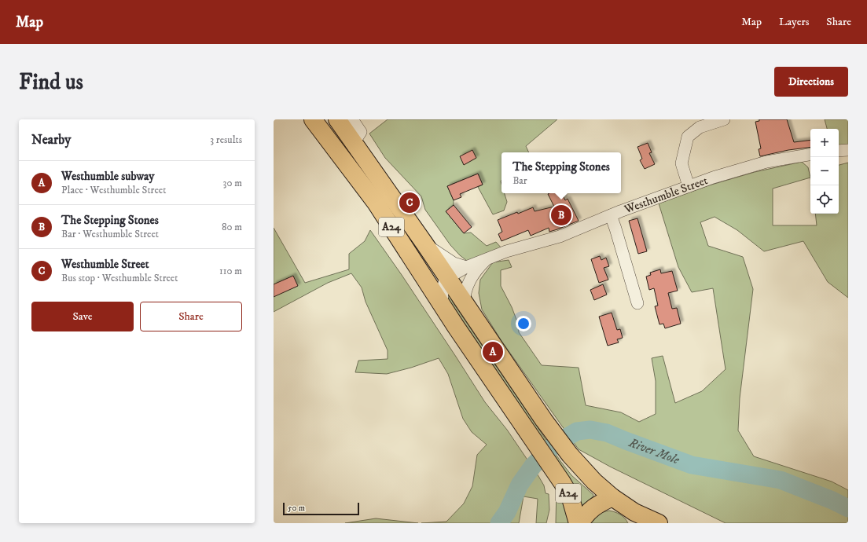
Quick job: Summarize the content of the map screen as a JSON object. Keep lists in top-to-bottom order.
{
  "streets": {
    "highway": ["A24"],
    "street": ["Westhumble Street"]
  },
  "crossings": [
    ["Westhumble Street", "A24"]
  ],
  "water": ["River Mole"],
  "scale_bar": "50 m",
  "page": {
    "header": "Map",
    "nav": ["Map", "Layers", "Share"],
    "buttons": [
      "Directions",
      ["Save", "Share"]
    ],
    "title": "Find us",
    "heading": ["Nearby", "3 results"],
    "map_buttons": ["+", "−"],
    "popup": ["The Stepping Stones", "Bar"],
    "list": [
      {
        "mark": "A",
        "name": "Westhumble subway",
        "note": "Place · Westhumble Street",
        "value": "30 m"
      },
      {
        "mark": "B",
        "name": "The Stepping Stones",
        "note": "Bar · Westhumble Street",
        "value": "80 m"
      },
      {
        "mark": "C",
        "name": "Westhumble Street",
        "note": "Bus stop · Westhumble Street",
        "value": "110 m"
      }
    ],
    "pins": ["C", "B", "A"],
    "scale": "50 m"
  }
}
